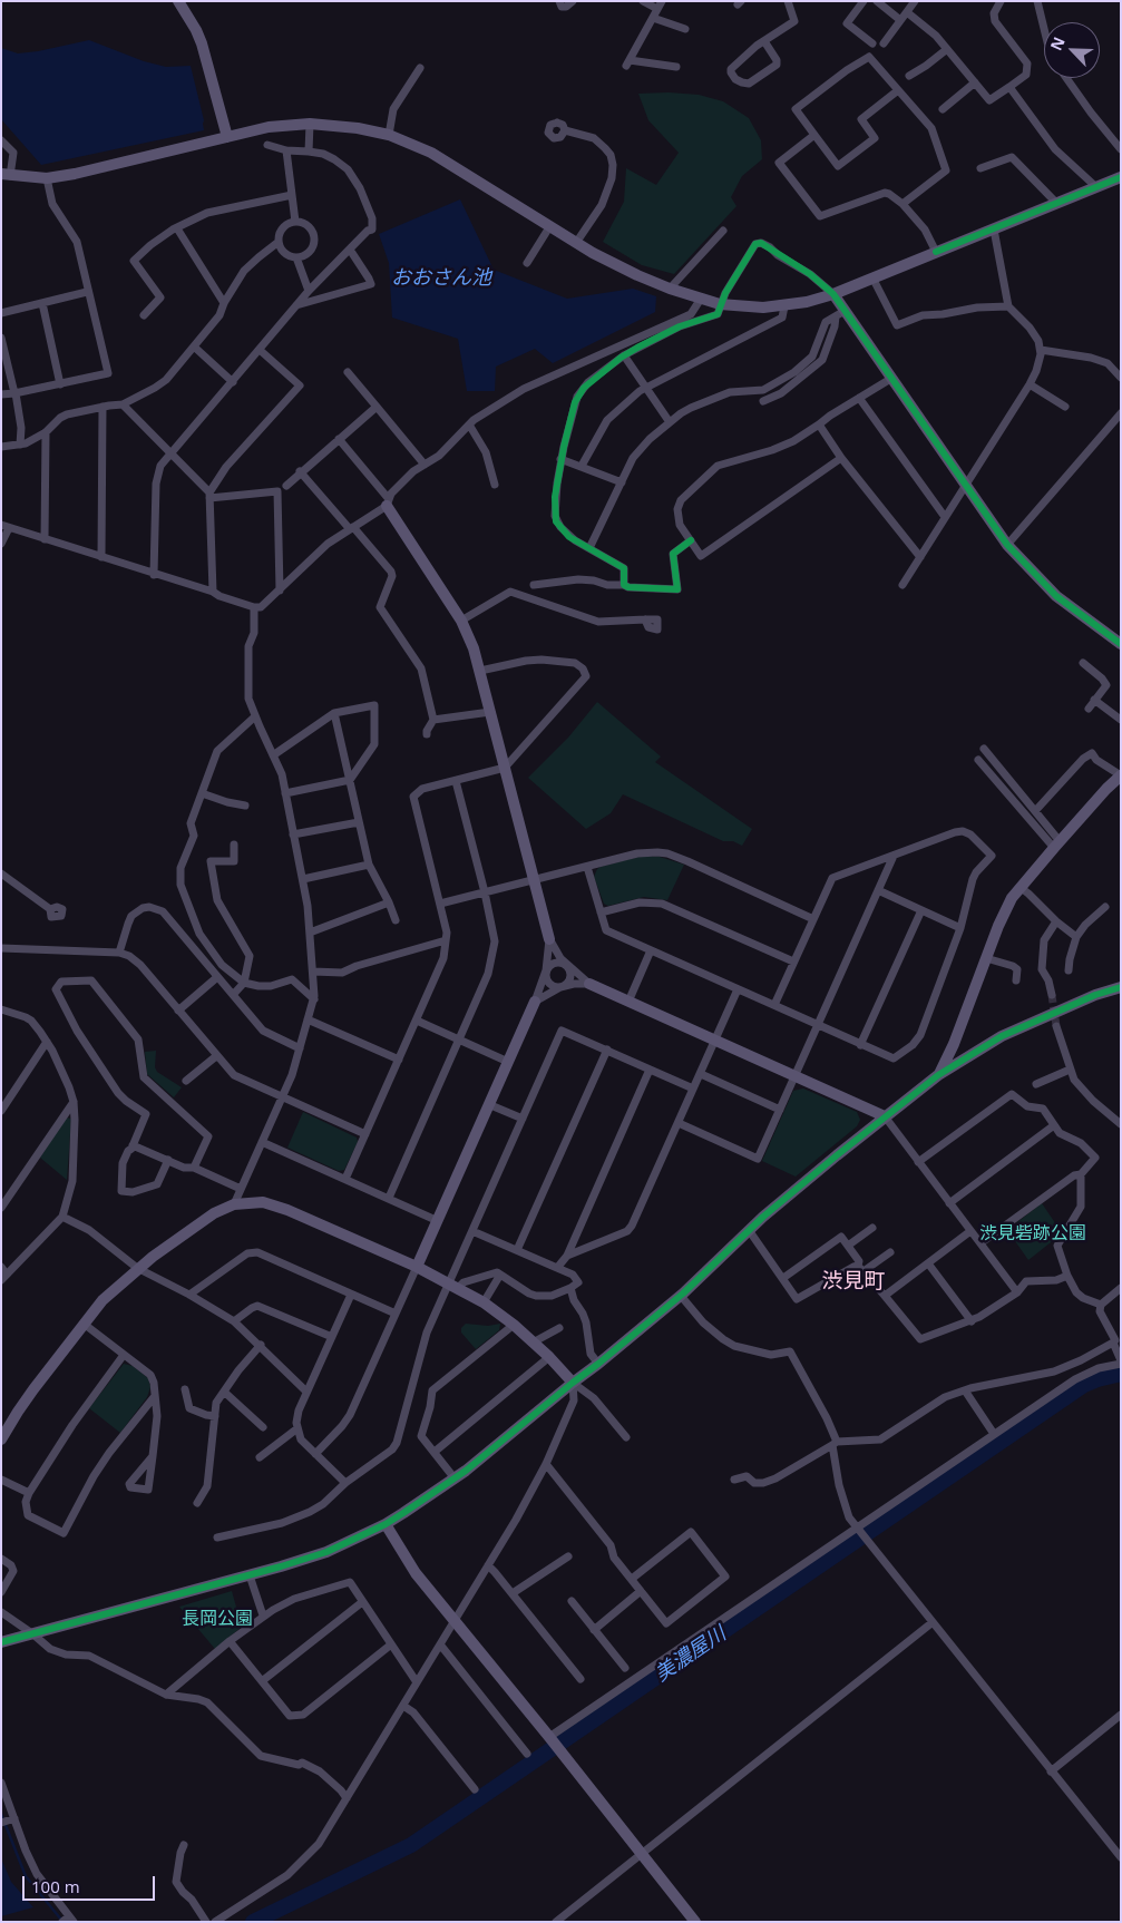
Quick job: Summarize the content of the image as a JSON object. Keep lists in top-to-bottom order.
{
  "districts": ["渋見町"],
  "water": ["おおさん池", "美濃屋川"],
  "parks": ["渋見砦跡公園", "長岡公園"],
  "scale_bar": "100 m",
  "north": "top left"
}
